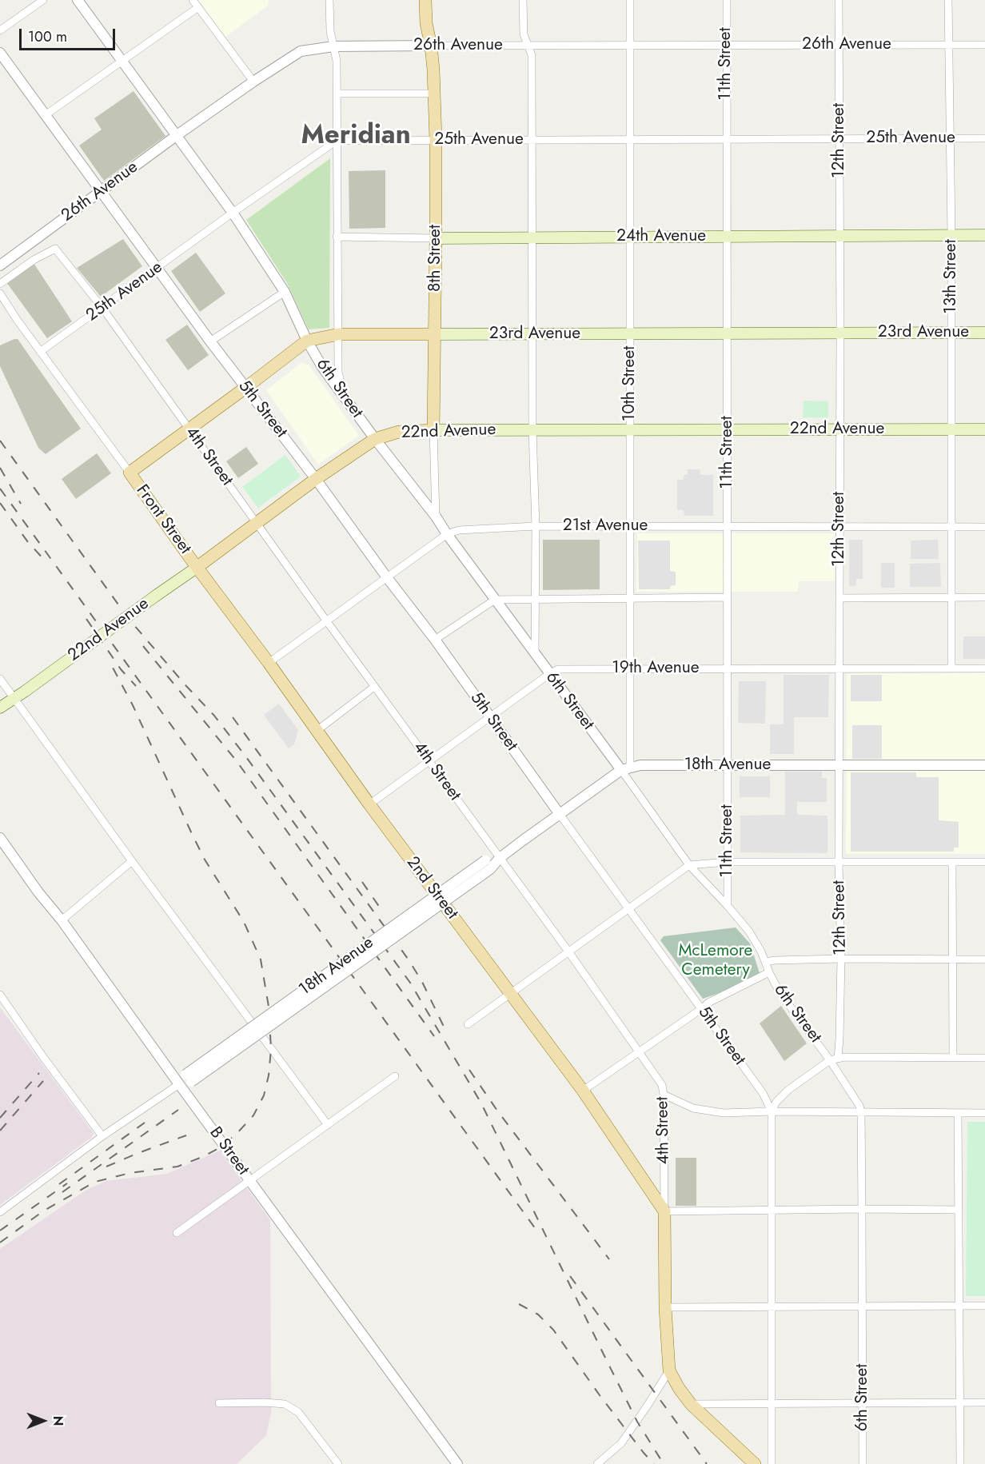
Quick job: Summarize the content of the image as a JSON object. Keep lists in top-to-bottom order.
{
  "streets": {
    "main road": [
      "24th Avenue",
      "8th Street",
      "23rd Avenue",
      "22nd Avenue",
      "4th Street",
      "Front Street",
      "2nd Street"
    ],
    "street": [
      "26th Avenue",
      "11th Street",
      "25th Avenue",
      "12th Street",
      "13th Street",
      "10th Street",
      "6th Street",
      "5th Street",
      "21st Avenue",
      "19th Avenue",
      "18th Avenue",
      "B Street"
    ]
  },
  "crossings": [
    ["26th Avenue", "11th Street"],
    ["26th Avenue", "12th Street"],
    ["26th Avenue", "8th Street"],
    ["26th Avenue", "13th Street"],
    ["26th Avenue", "10th Street"],
    ["26th Avenue", "6th Street"],
    ["26th Avenue", "5th Street"],
    ["11th Street", "25th Avenue"],
    ["11th Street", "24th Avenue"],
    ["11th Street", "23rd Avenue"],
    ["11th Street", "6th Street"],
    ["11th Street", "22nd Avenue"],
    ["11th Street", "21st Avenue"],
    ["11th Street", "19th Avenue"],
    ["11th Street", "18th Avenue"],
    ["25th Avenue", "12th Street"],
    ["25th Avenue", "8th Street"],
    ["25th Avenue", "13th Street"],
    ["25th Avenue", "10th Street"],
    ["25th Avenue", "6th Street"],
    ["25th Avenue", "5th Street"],
    ["25th Avenue", "4th Street"],
    ["12th Street", "24th Avenue"],
    ["12th Street", "23rd Avenue"],
    ["12th Street", "6th Street"],
    ["12th Street", "22nd Avenue"],
    ["12th Street", "21st Avenue"],
    ["12th Street", "19th Avenue"],
    ["12th Street", "18th Avenue"],
    ["24th Avenue", "8th Street"],
    ["24th Avenue", "13th Street"],
    ["24th Avenue", "10th Street"],
    ["8th Street", "23rd Avenue"],
    ["8th Street", "6th Street"],
    ["8th Street", "22nd Avenue"],
    ["13th Street", "23rd Avenue"],
    ["13th Street", "22nd Avenue"],
    ["13th Street", "21st Avenue"],
    ["13th Street", "19th Avenue"],
    ["23rd Avenue", "10th Street"],
    ["23rd Avenue", "6th Street"],
    ["23rd Avenue", "5th Street"],
    ["23rd Avenue", "4th Street"],
    ["23rd Avenue", "Front Street"],
    ["10th Street", "6th Street"],
    ["10th Street", "22nd Avenue"],
    ["10th Street", "21st Avenue"],
    ["10th Street", "19th Avenue"],
    ["10th Street", "18th Avenue"],
    ["6th Street", "22nd Avenue"],
    ["6th Street", "21st Avenue"],
    ["6th Street", "19th Avenue"],
    ["6th Street", "18th Avenue"],
    ["5th Street", "22nd Avenue"],
    ["5th Street", "21st Avenue"],
    ["5th Street", "19th Avenue"],
    ["5th Street", "18th Avenue"],
    ["22nd Avenue", "4th Street"],
    ["22nd Avenue", "Front Street"],
    ["22nd Avenue", "2nd Street"],
    ["4th Street", "21st Avenue"],
    ["4th Street", "19th Avenue"],
    ["4th Street", "18th Avenue"],
    ["4th Street", "2nd Street"],
    ["Front Street", "2nd Street"],
    ["21st Avenue", "2nd Street"],
    ["19th Avenue", "2nd Street"],
    ["18th Avenue", "B Street"]
  ],
  "districts": ["Meridian"],
  "parks": ["McLemore Cemetery"],
  "scale_bar": "100 m",
  "north": "right"
}
